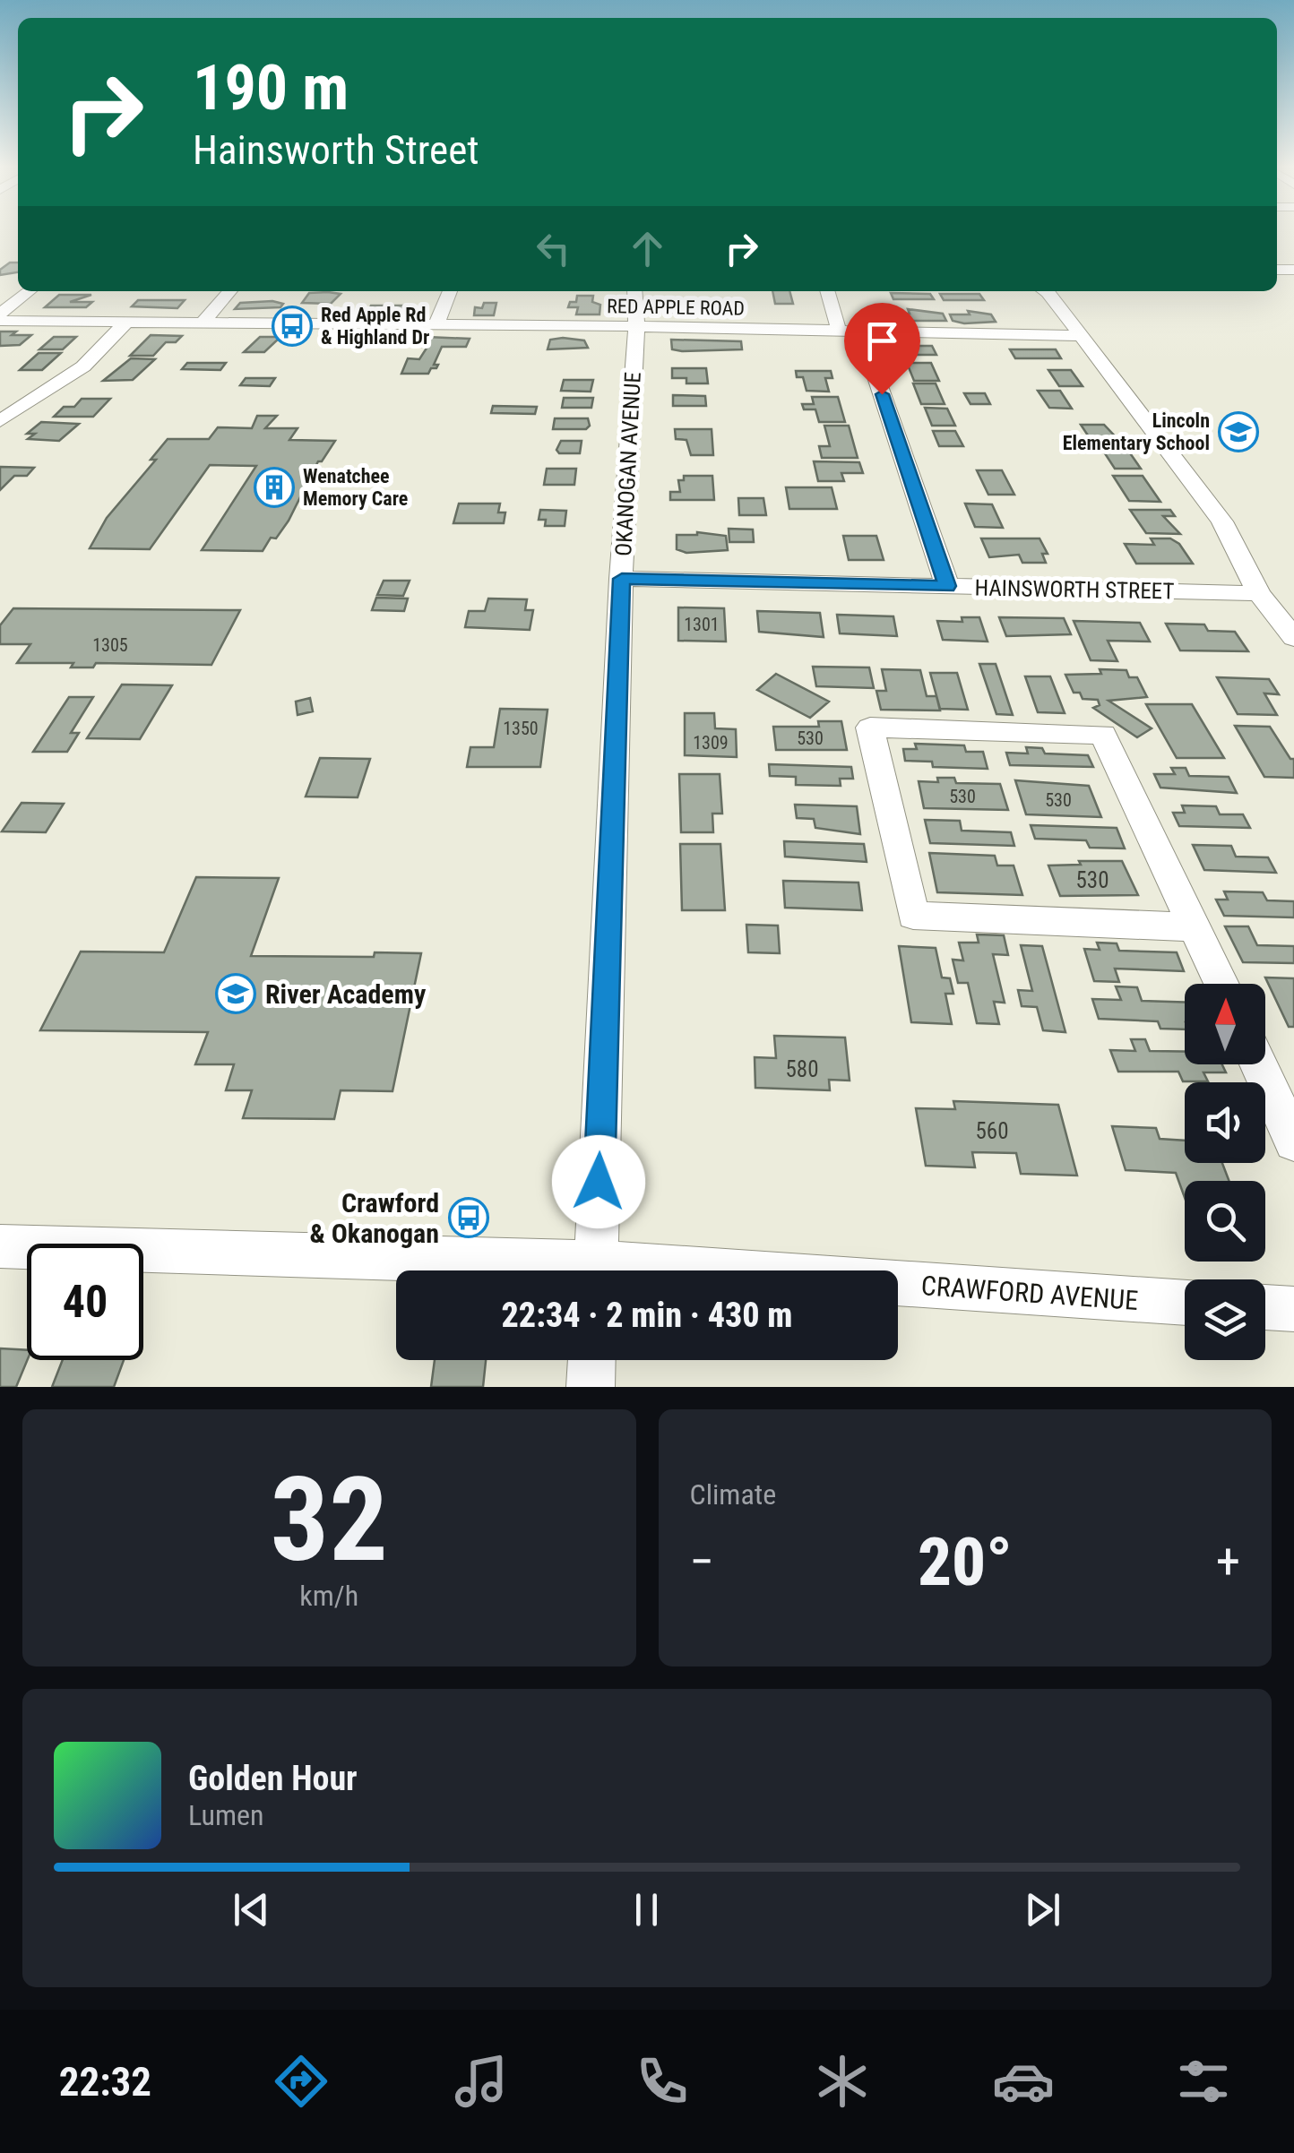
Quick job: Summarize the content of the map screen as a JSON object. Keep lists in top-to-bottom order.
{
  "streets": {
    "street": [
      "RED APPLE ROAD",
      "OKANOGAN AVENUE",
      "HAINSWORTH STREET",
      "CRAWFORD AVENUE"
    ]
  },
  "crossings": [
    ["RED APPLE ROAD", "OKANOGAN AVENUE"],
    ["OKANOGAN AVENUE", "HAINSWORTH STREET"]
  ],
  "places": {
    "bus stop": ["Red Apple Rd & Highland Dr", "Crawford & Okanogan"],
    "school or university": ["Lincoln Elementary School", "River Academy"],
    "building": ["Wenatchee Memory Care"]
  },
  "house_numbers": [
    "1301",
    "1305",
    "1350",
    "530",
    "1309",
    "530",
    "530",
    "530",
    "580",
    "560"
  ],
  "north": "top",
  "page": {
    "turn": ["190 m", "Hainsworth Street"],
    "limit": "40",
    "trip": "22:34 · 2 min · 430 m",
    "tile": [
      ["32", "km/h"],
      "Climate"
    ],
    "heat": ["−", "20°", "+"],
    "song": ["Golden Hour", "Lumen"],
    "tabs": "22:32"
  }
}
